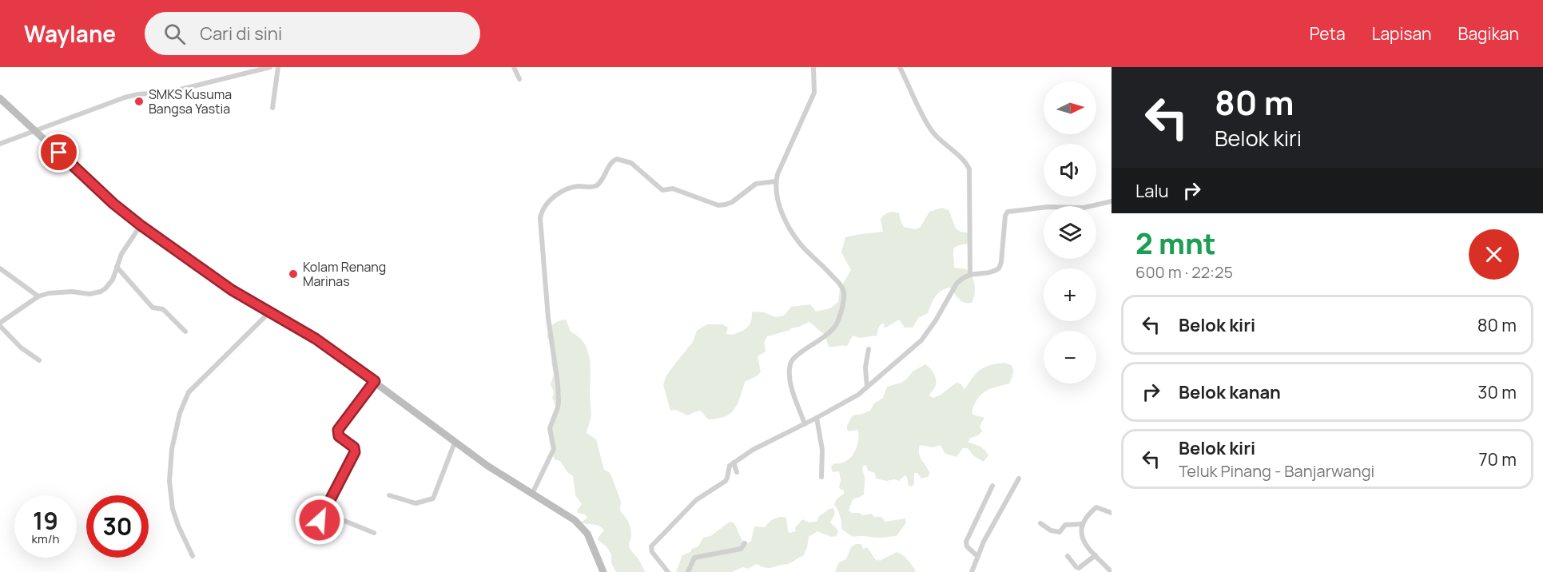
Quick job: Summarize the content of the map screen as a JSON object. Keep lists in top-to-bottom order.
{
  "places": ["SMKS Kusuma Bangsa Yastia", "Kolam Renang Marinas"],
  "north": "right",
  "page": {
    "header": "Waylane",
    "search": "Cari di sini",
    "nav": ["Peta", "Lapisan", "Bagikan"],
    "turn": ["80 m", "Belok kiri"],
    "map_buttons": ["+", "−"],
    "then": "Lalu",
    "heading": ["2 mnt", "600 m · 22:25"],
    "list": [
      {
        "name": "Belok kiri",
        "value": "80 m"
      },
      {
        "name": "Belok kanan",
        "value": "30 m"
      },
      {
        "name": "Belok kiri",
        "note": "Teluk Pinang - Banjarwangi",
        "value": "70 m"
      }
    ],
    "speed": "19 km/h",
    "limit": "30"
  }
}
